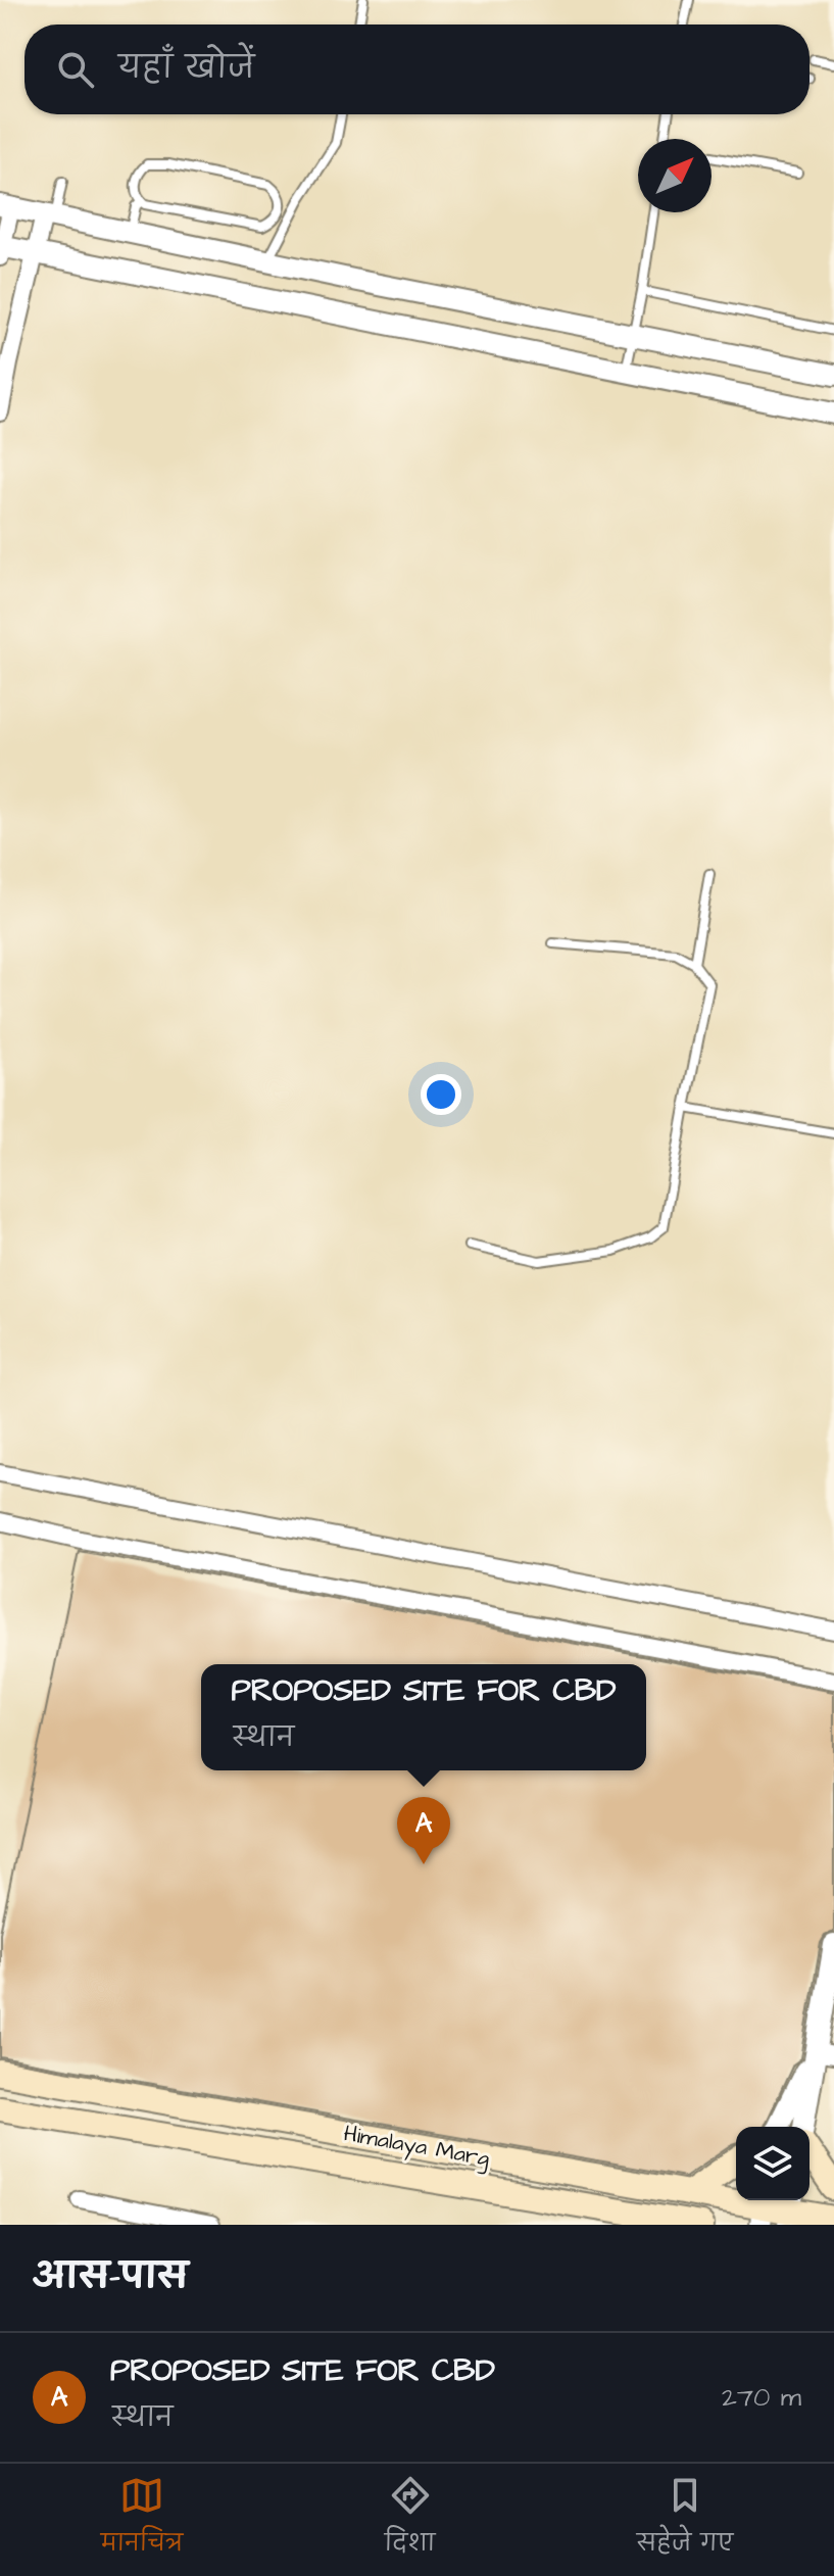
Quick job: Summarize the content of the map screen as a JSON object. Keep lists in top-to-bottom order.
{
  "streets": {
    "main road": ["Himalaya Marg"]
  },
  "north": "top right",
  "page": {
    "search": "यहाँ खोजें",
    "popup": ["PROPOSED SITE FOR CBD", "स्थान"],
    "pins": "A",
    "heading": "आस-पास",
    "list": [
      {
        "mark": "A",
        "name": "PROPOSED SITE FOR CBD",
        "note": "स्थान",
        "value": "270 m"
      }
    ],
    "nav": ["मानचित्र", "दिशा", "सहेजे गए"]
  }
}
